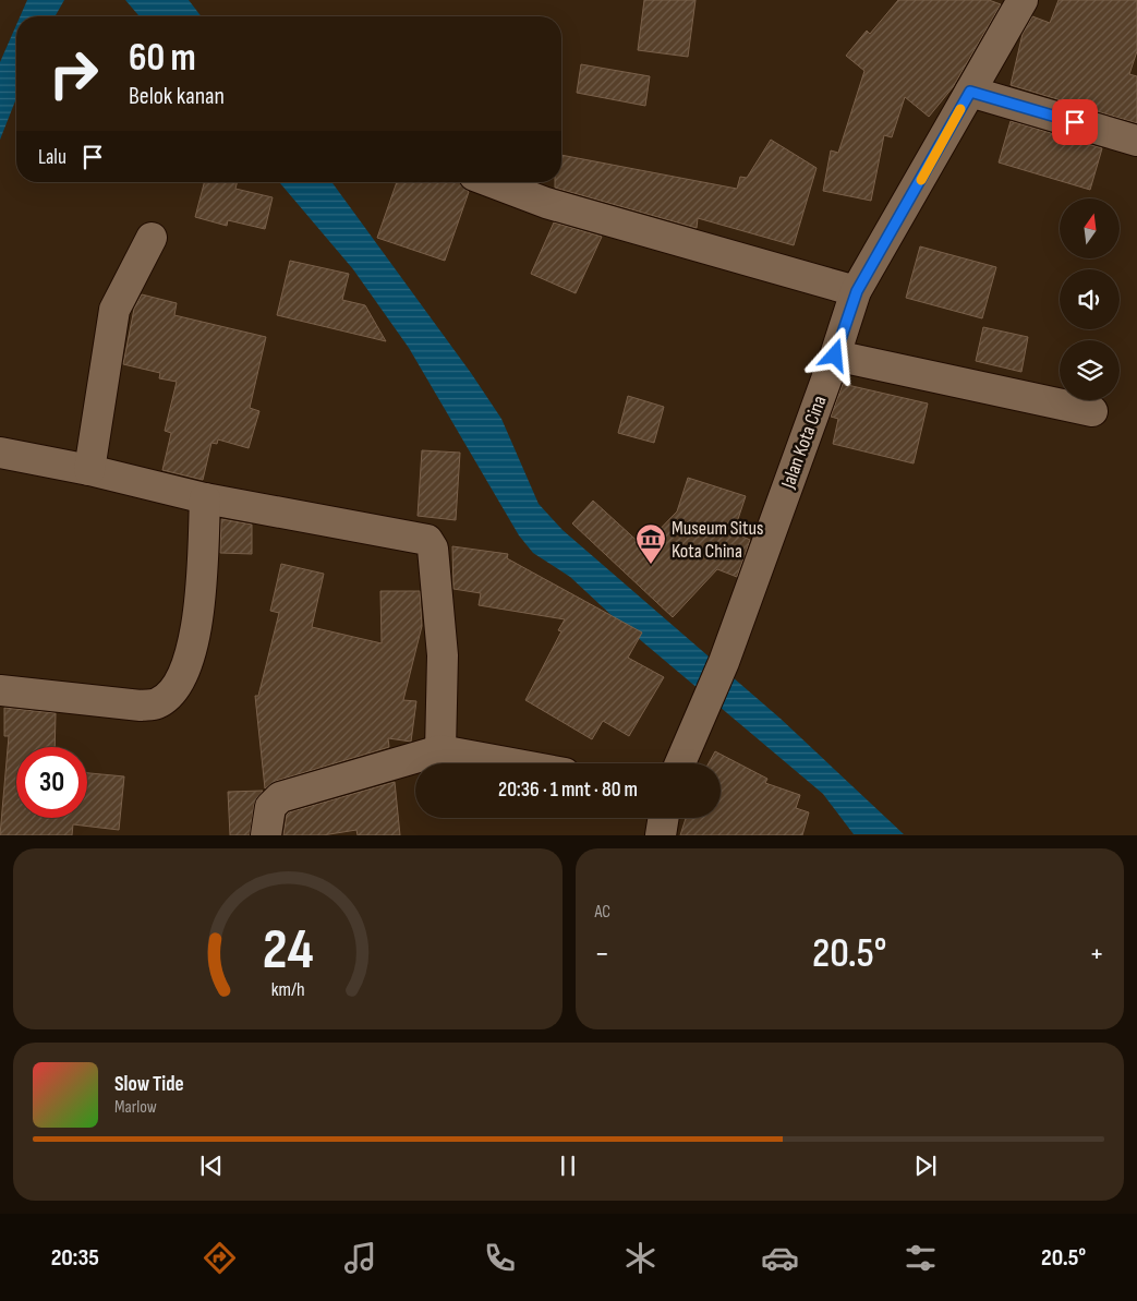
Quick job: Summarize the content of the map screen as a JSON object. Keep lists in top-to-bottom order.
{
  "streets": {
    "street": ["Jalan Kota Cina"]
  },
  "places": {
    "museum": ["Museum Situs Kota China"]
  },
  "north": "top",
  "page": {
    "turn": ["60 m", "Belok kanan"],
    "then": "Lalu",
    "limit": "30",
    "trip": "20:36 · 1 mnt · 80 m",
    "tile": "AC",
    "heat": ["−", "20.5°", "+"],
    "song": ["Slow Tide", "Marlow"],
    "tabs": ["20:35", "20.5°"],
    "gauge": ["24", "km/h"]
  }
}
